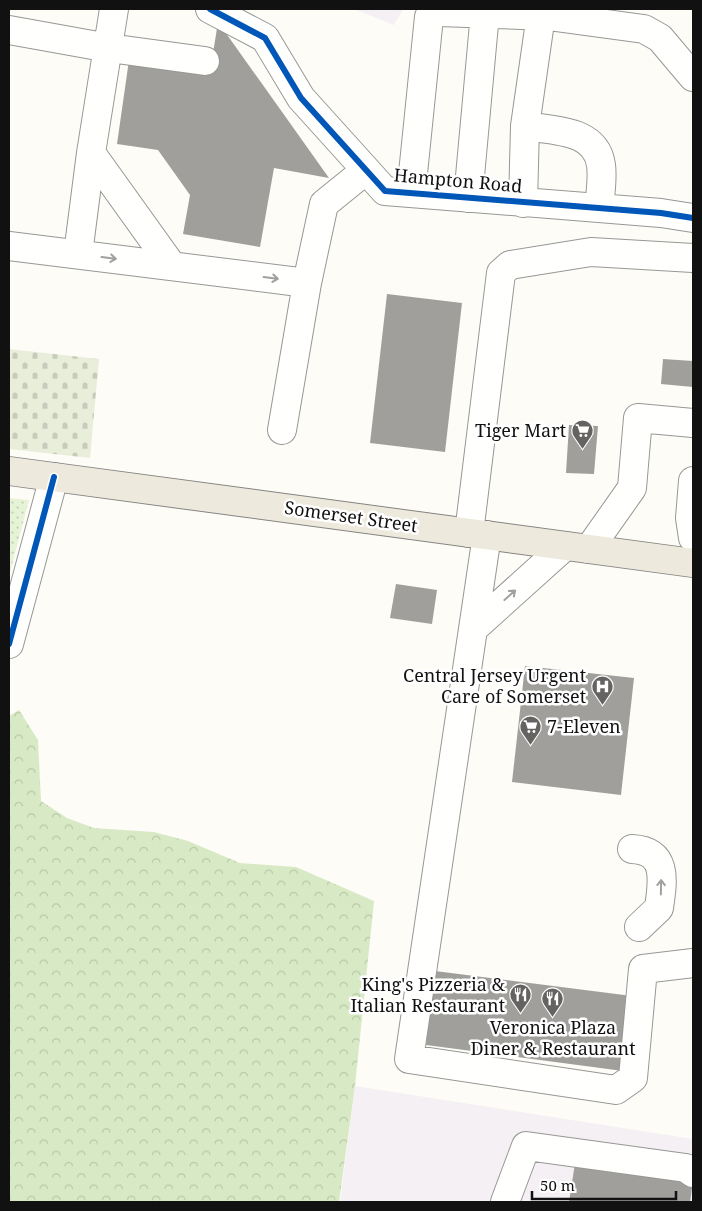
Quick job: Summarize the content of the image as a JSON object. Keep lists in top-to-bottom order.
{
  "streets": {
    "main road": ["Somerset Street"],
    "street": ["Hampton Road"]
  },
  "places": {
    "supermarket": ["Tiger Mart", "7-Eleven"],
    "hospital": ["Central Jersey Urgent Care of Somerset"],
    "restaurant": ["King's Pizzeria & Italian Restaurant", "Veronica Plaza Diner & Restaurant"]
  },
  "scale_bar": "50 m"
}
